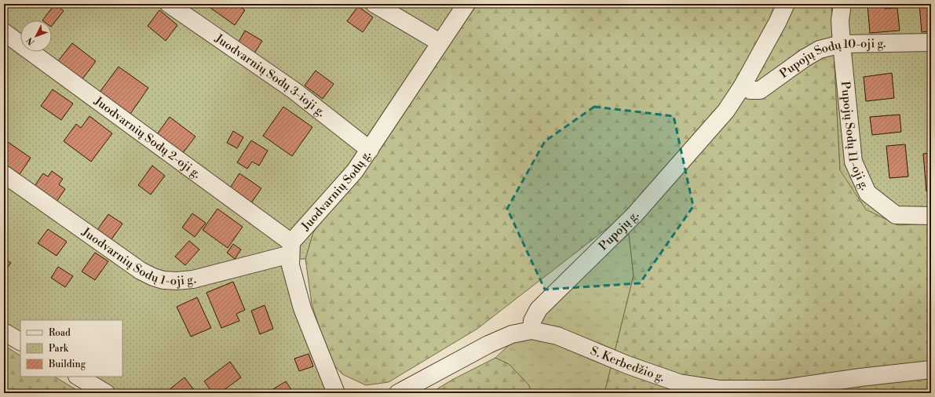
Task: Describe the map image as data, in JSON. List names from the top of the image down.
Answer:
{
  "streets": {
    "street": [
      "Pupojų Sodų 10-oji g.",
      "Juodvarnių Sodų 3-ioji g.",
      "Pupojų Sodų 11-oji g.",
      "Juodvarnių Sodų 2-oji g.",
      "Juodvarnių Sodų g.",
      "Pupojų g.",
      "Juodvarnių Sodų 1-oji g.",
      "S. Kerbedžio g."
    ]
  },
  "crossings": [
    ["Pupojų Sodų 10-oji g.", "Pupojų Sodų 11-oji g."],
    ["Pupojų Sodų 10-oji g.", "Pupojų g."],
    ["Juodvarnių Sodų 3-ioji g.", "Juodvarnių Sodų g."],
    ["Juodvarnių Sodų 2-oji g.", "Juodvarnių Sodų g."],
    ["Juodvarnių Sodų 2-oji g.", "Juodvarnių Sodų 1-oji g."],
    ["Juodvarnių Sodų g.", "Juodvarnių Sodų 1-oji g."],
    ["Pupojų g.", "S. Kerbedžio g."]
  ],
  "legend": ["Road", "Park", "Building"],
  "north": "bottom left"
}
